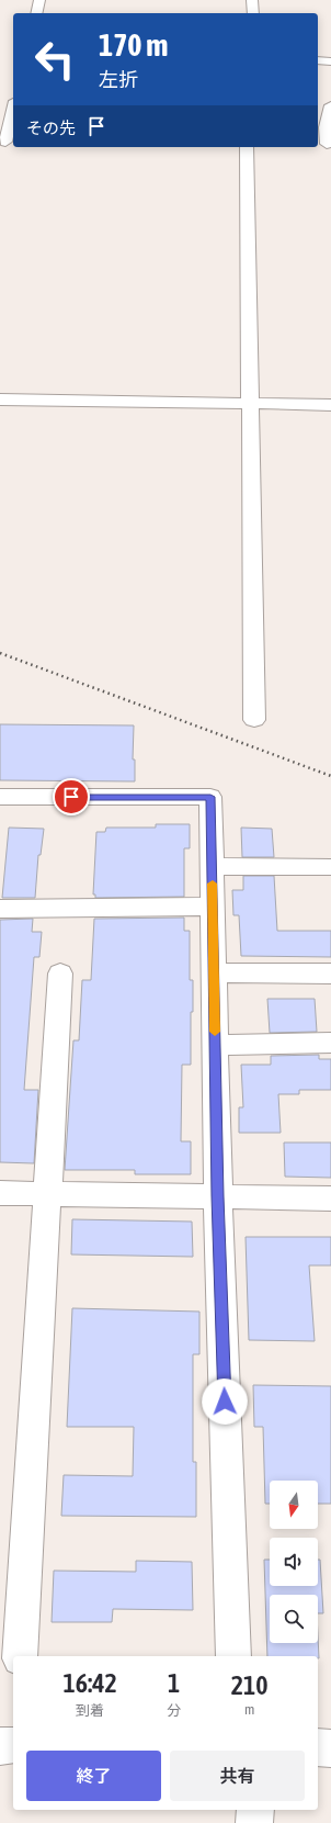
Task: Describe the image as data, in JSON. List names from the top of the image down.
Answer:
{
  "north": "bottom",
  "page": {
    "turn": ["170 m", "左折"],
    "then": "その先",
    "eta": [
      "16:42",
      "到着",
      "1",
      "分",
      "210",
      "m"
    ],
    "buttons": ["終了", "共有"]
  }
}
